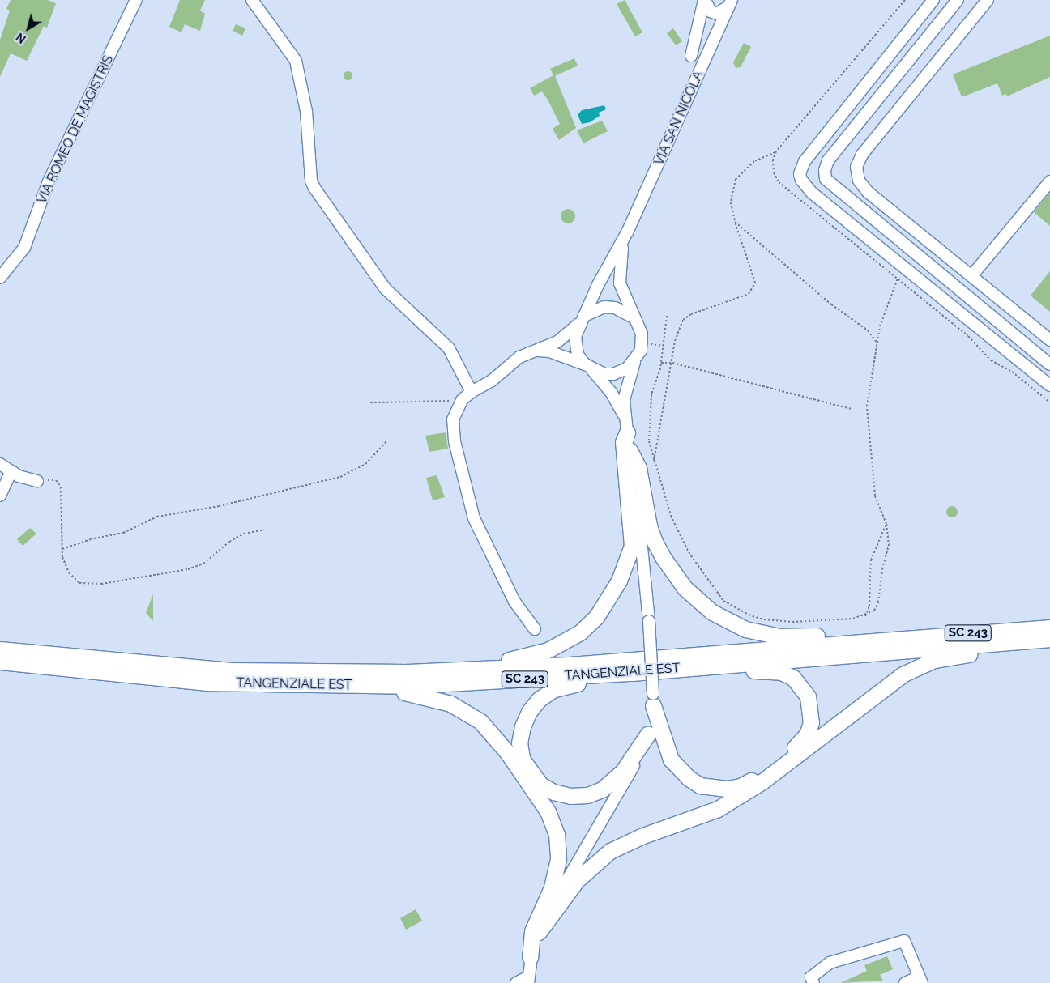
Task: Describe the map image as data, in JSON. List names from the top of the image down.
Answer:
{
  "streets": {
    "highway": ["SC 243", "TANGENZIALE EST"],
    "street": ["VIA SAN NICOLA", "VIA ROMEO DE MAGISTRIS"]
  },
  "north": "bottom left"
}
